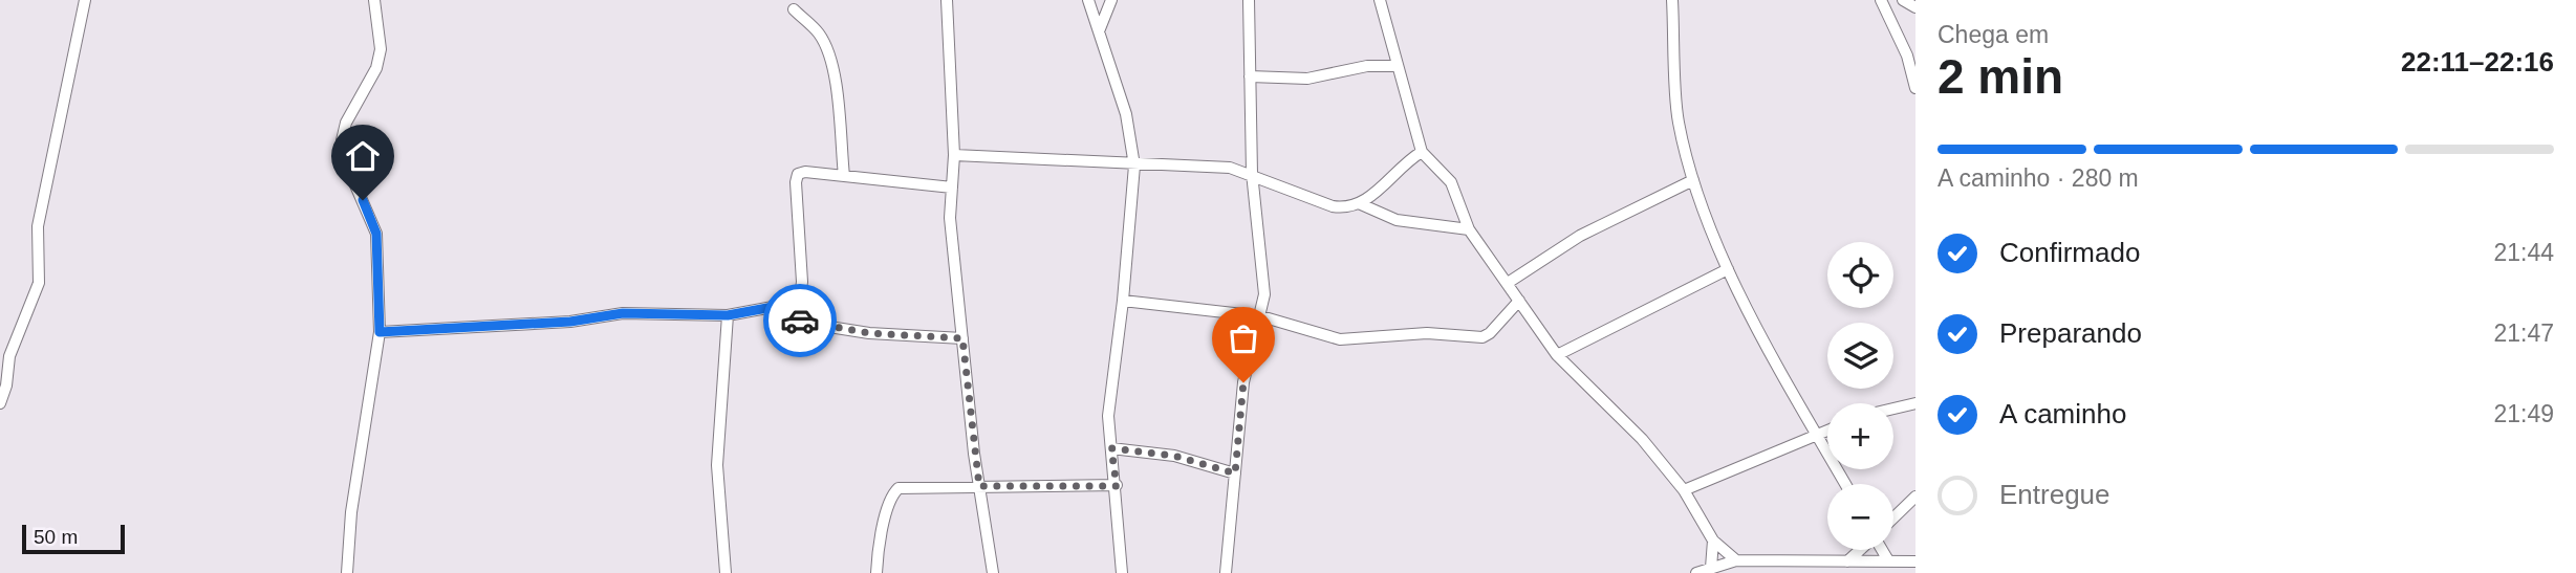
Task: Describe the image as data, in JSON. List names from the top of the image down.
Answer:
{
  "scale_bar": "50 m",
  "page": {
    "heading": ["2 min", "Chega em", "22:11–22:16"],
    "bar": "A caminho · 280 m",
    "list": [
      ["Confirmado", "21:44"],
      ["Preparando", "21:47"],
      ["A caminho", "21:49"],
      "Entregue"
    ],
    "map_buttons": ["+", "−"],
    "scale": "50 m"
  }
}
